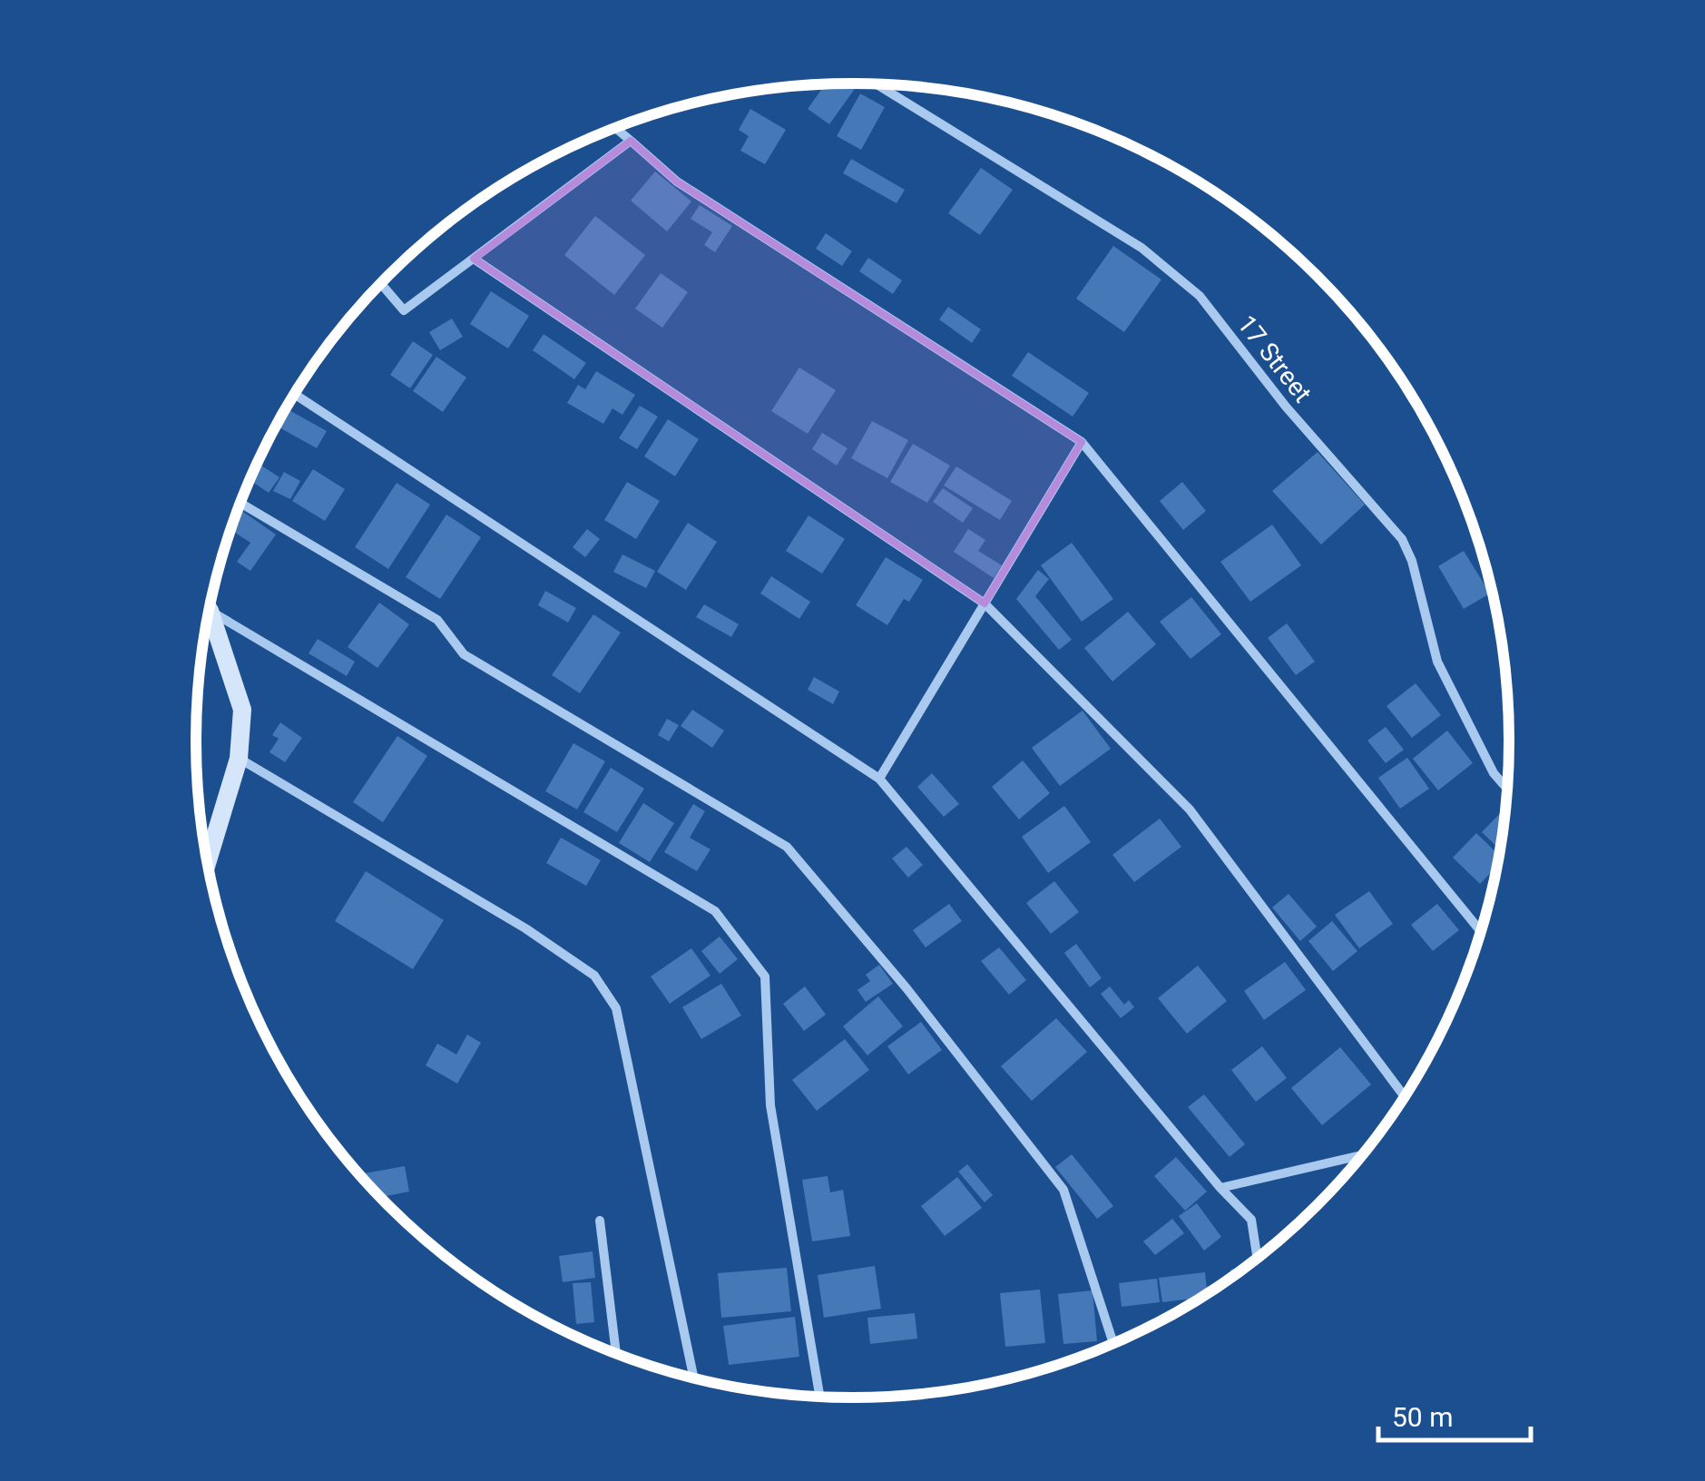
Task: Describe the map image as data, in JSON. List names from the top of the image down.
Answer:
{
  "streets": {
    "street": ["17 Street"]
  },
  "scale_bar": "50 m"
}
